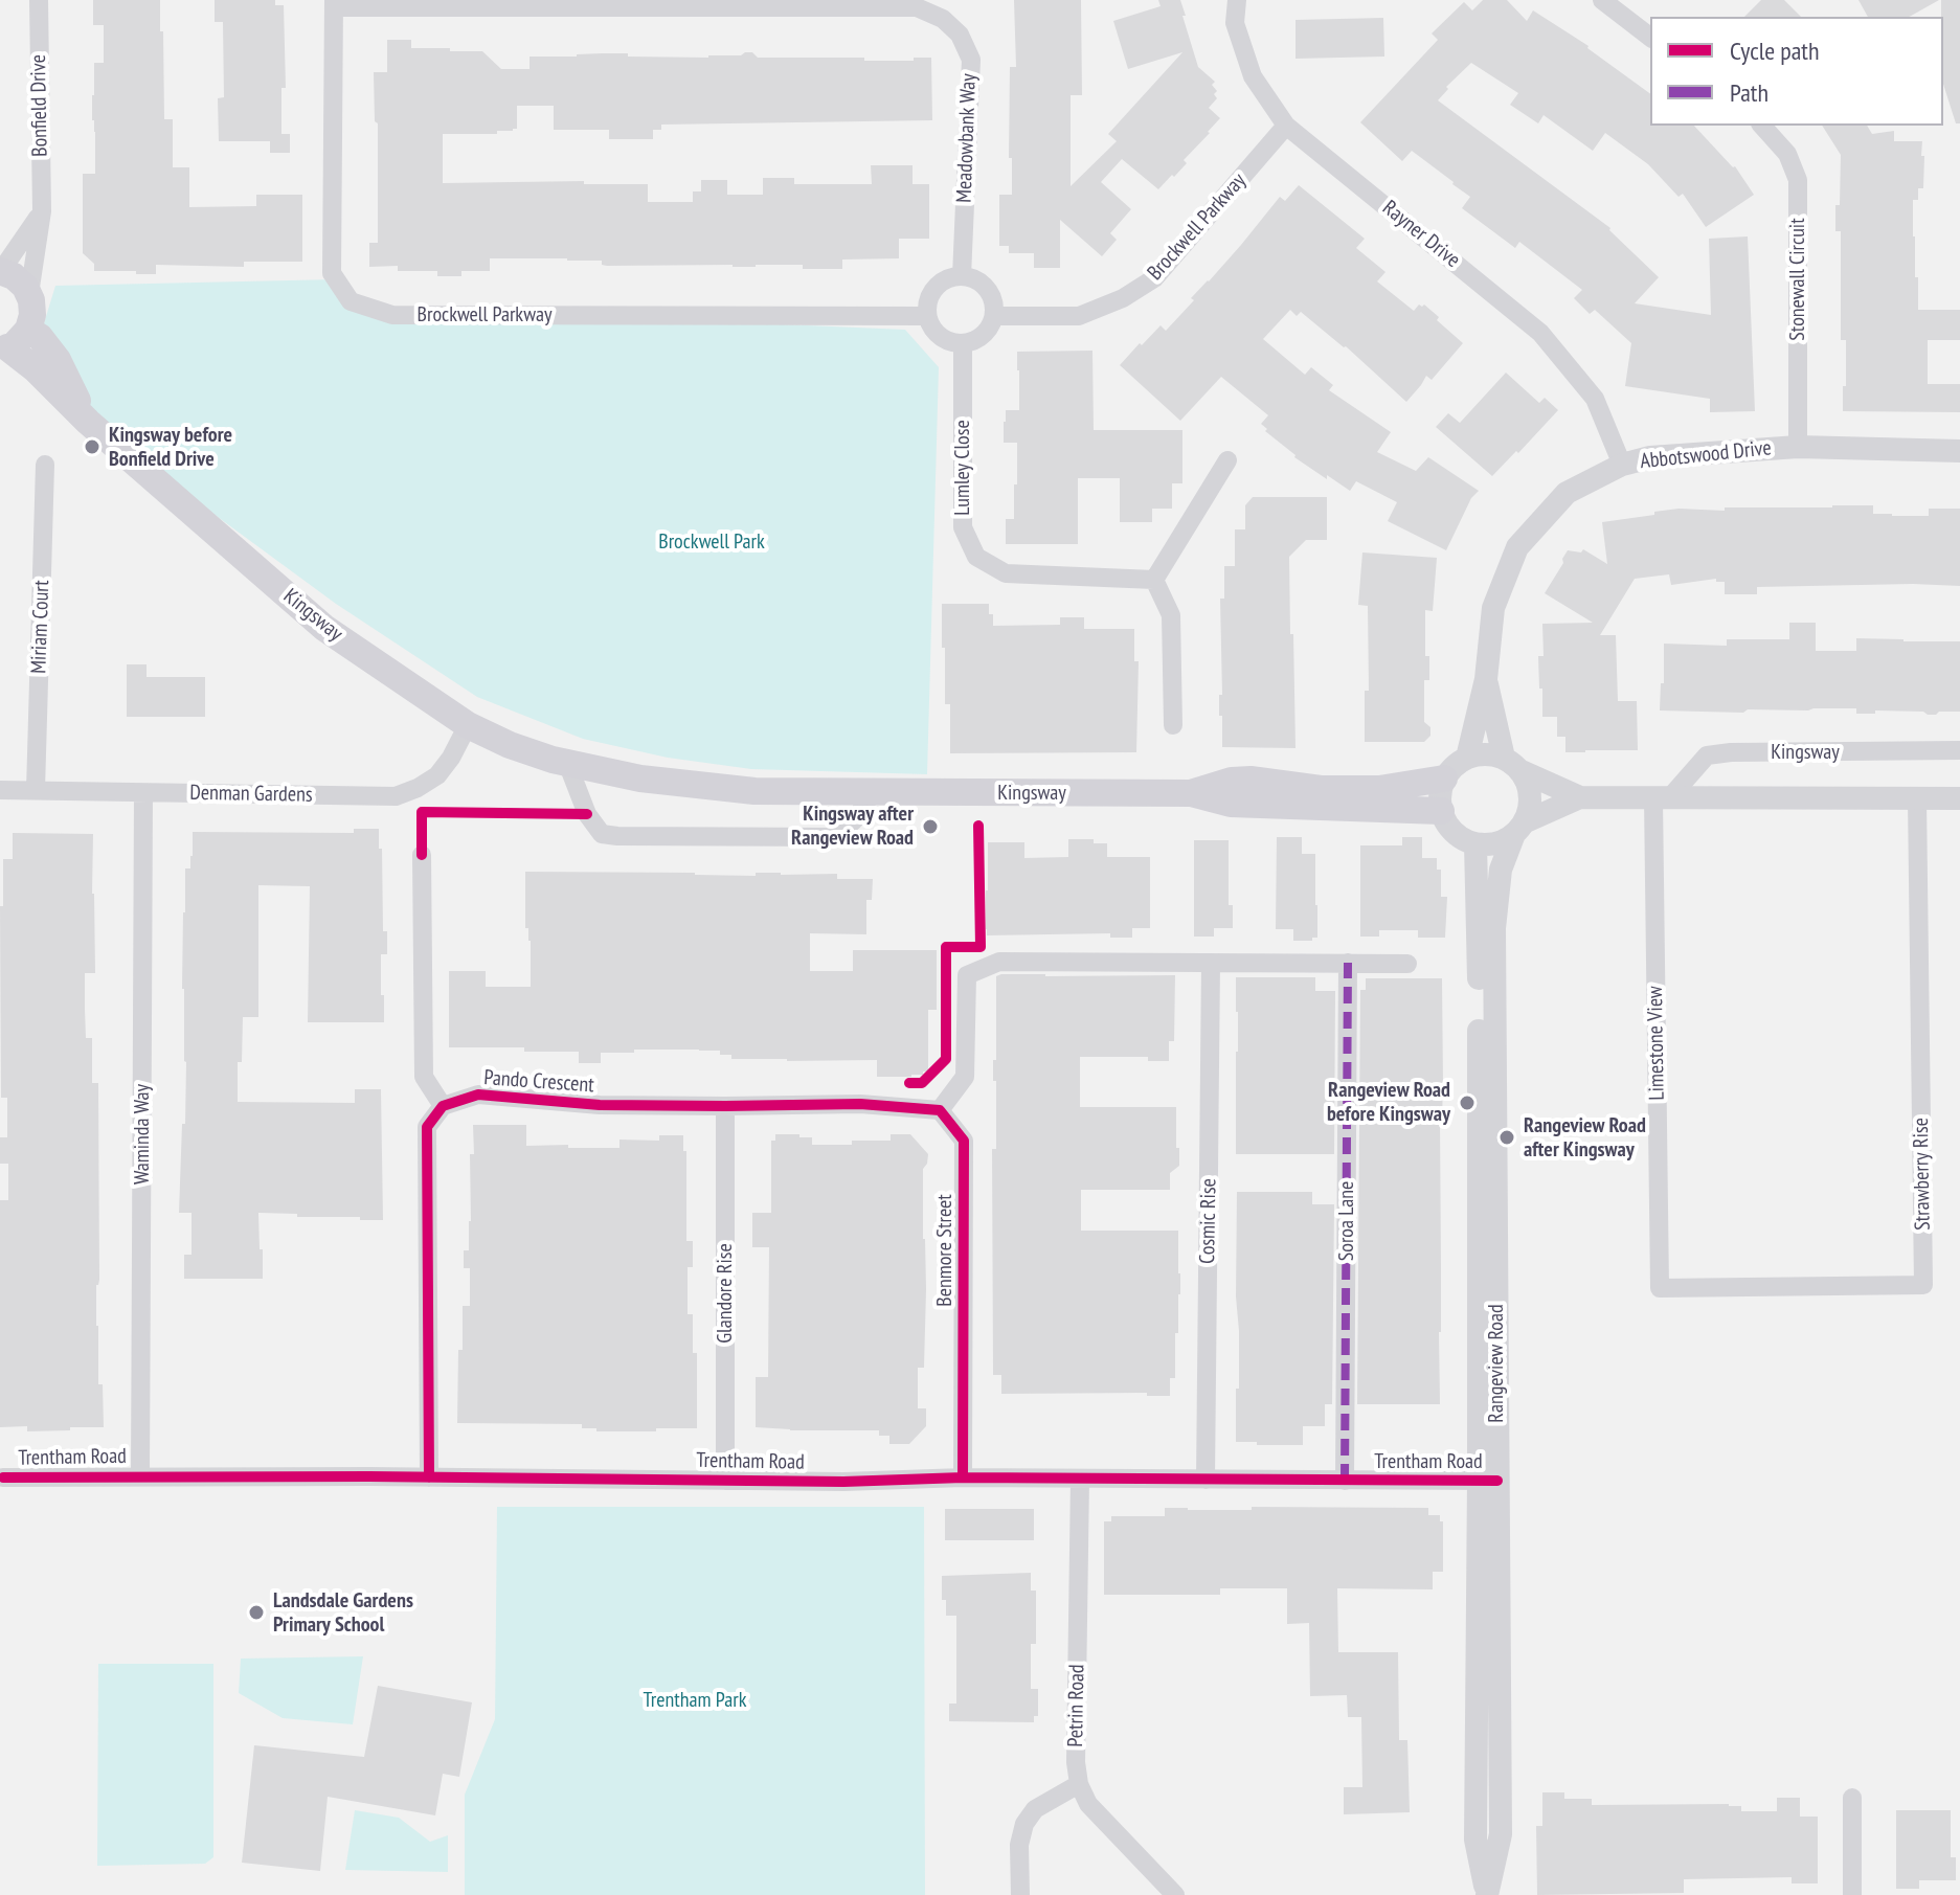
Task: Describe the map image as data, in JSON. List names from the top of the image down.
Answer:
{
  "streets": {
    "main road": ["Kingsway"],
    "street": [
      "Bonfield Drive",
      "Meadowbank Way",
      "Brockwell Parkway",
      "Rayner Drive",
      "Stonewall Circuit",
      "Abbotswood Drive",
      "Lumley Close",
      "Miriam Court",
      "Denman Gardens",
      "Limestone View",
      "Pando Crescent",
      "Waminda Way",
      "Strawberry Rise",
      "Cosmic Rise",
      "Soroa Lane",
      "Benmore Street",
      "Glandore Rise",
      "Rangeview Road",
      "Trentham Road",
      "Petrin Road"
    ]
  },
  "crossings": [
    ["Meadowbank Way", "Brockwell Parkway"],
    ["Meadowbank Way", "Lumley Close"],
    ["Brockwell Parkway", "Rayner Drive"],
    ["Brockwell Parkway", "Lumley Close"],
    ["Rayner Drive", "Abbotswood Drive"],
    ["Stonewall Circuit", "Abbotswood Drive"],
    ["Abbotswood Drive", "Kingsway"],
    ["Abbotswood Drive", "Rangeview Road"],
    ["Kingsway", "Denman Gardens"],
    ["Kingsway", "Limestone View"],
    ["Kingsway", "Rangeview Road"],
    ["Miriam Court", "Denman Gardens"],
    ["Denman Gardens", "Waminda Way"],
    ["Limestone View", "Strawberry Rise"],
    ["Pando Crescent", "Benmore Street"],
    ["Pando Crescent", "Glandore Rise"],
    ["Waminda Way", "Trentham Road"],
    ["Cosmic Rise", "Trentham Road"],
    ["Soroa Lane", "Trentham Road"],
    ["Benmore Street", "Trentham Road"],
    ["Glandore Rise", "Trentham Road"],
    ["Rangeview Road", "Trentham Road"],
    ["Trentham Road", "Petrin Road"]
  ],
  "parks": ["Brockwell Park", "Trentham Park"],
  "places": [
    "Kingsway before Bonfield Drive",
    "Kingsway after Rangeview Road",
    "Rangeview Road before Kingsway",
    "Rangeview Road after Kingsway",
    "Landsdale Gardens Primary School"
  ],
  "legend": ["Cycle path", "Path"]
}
